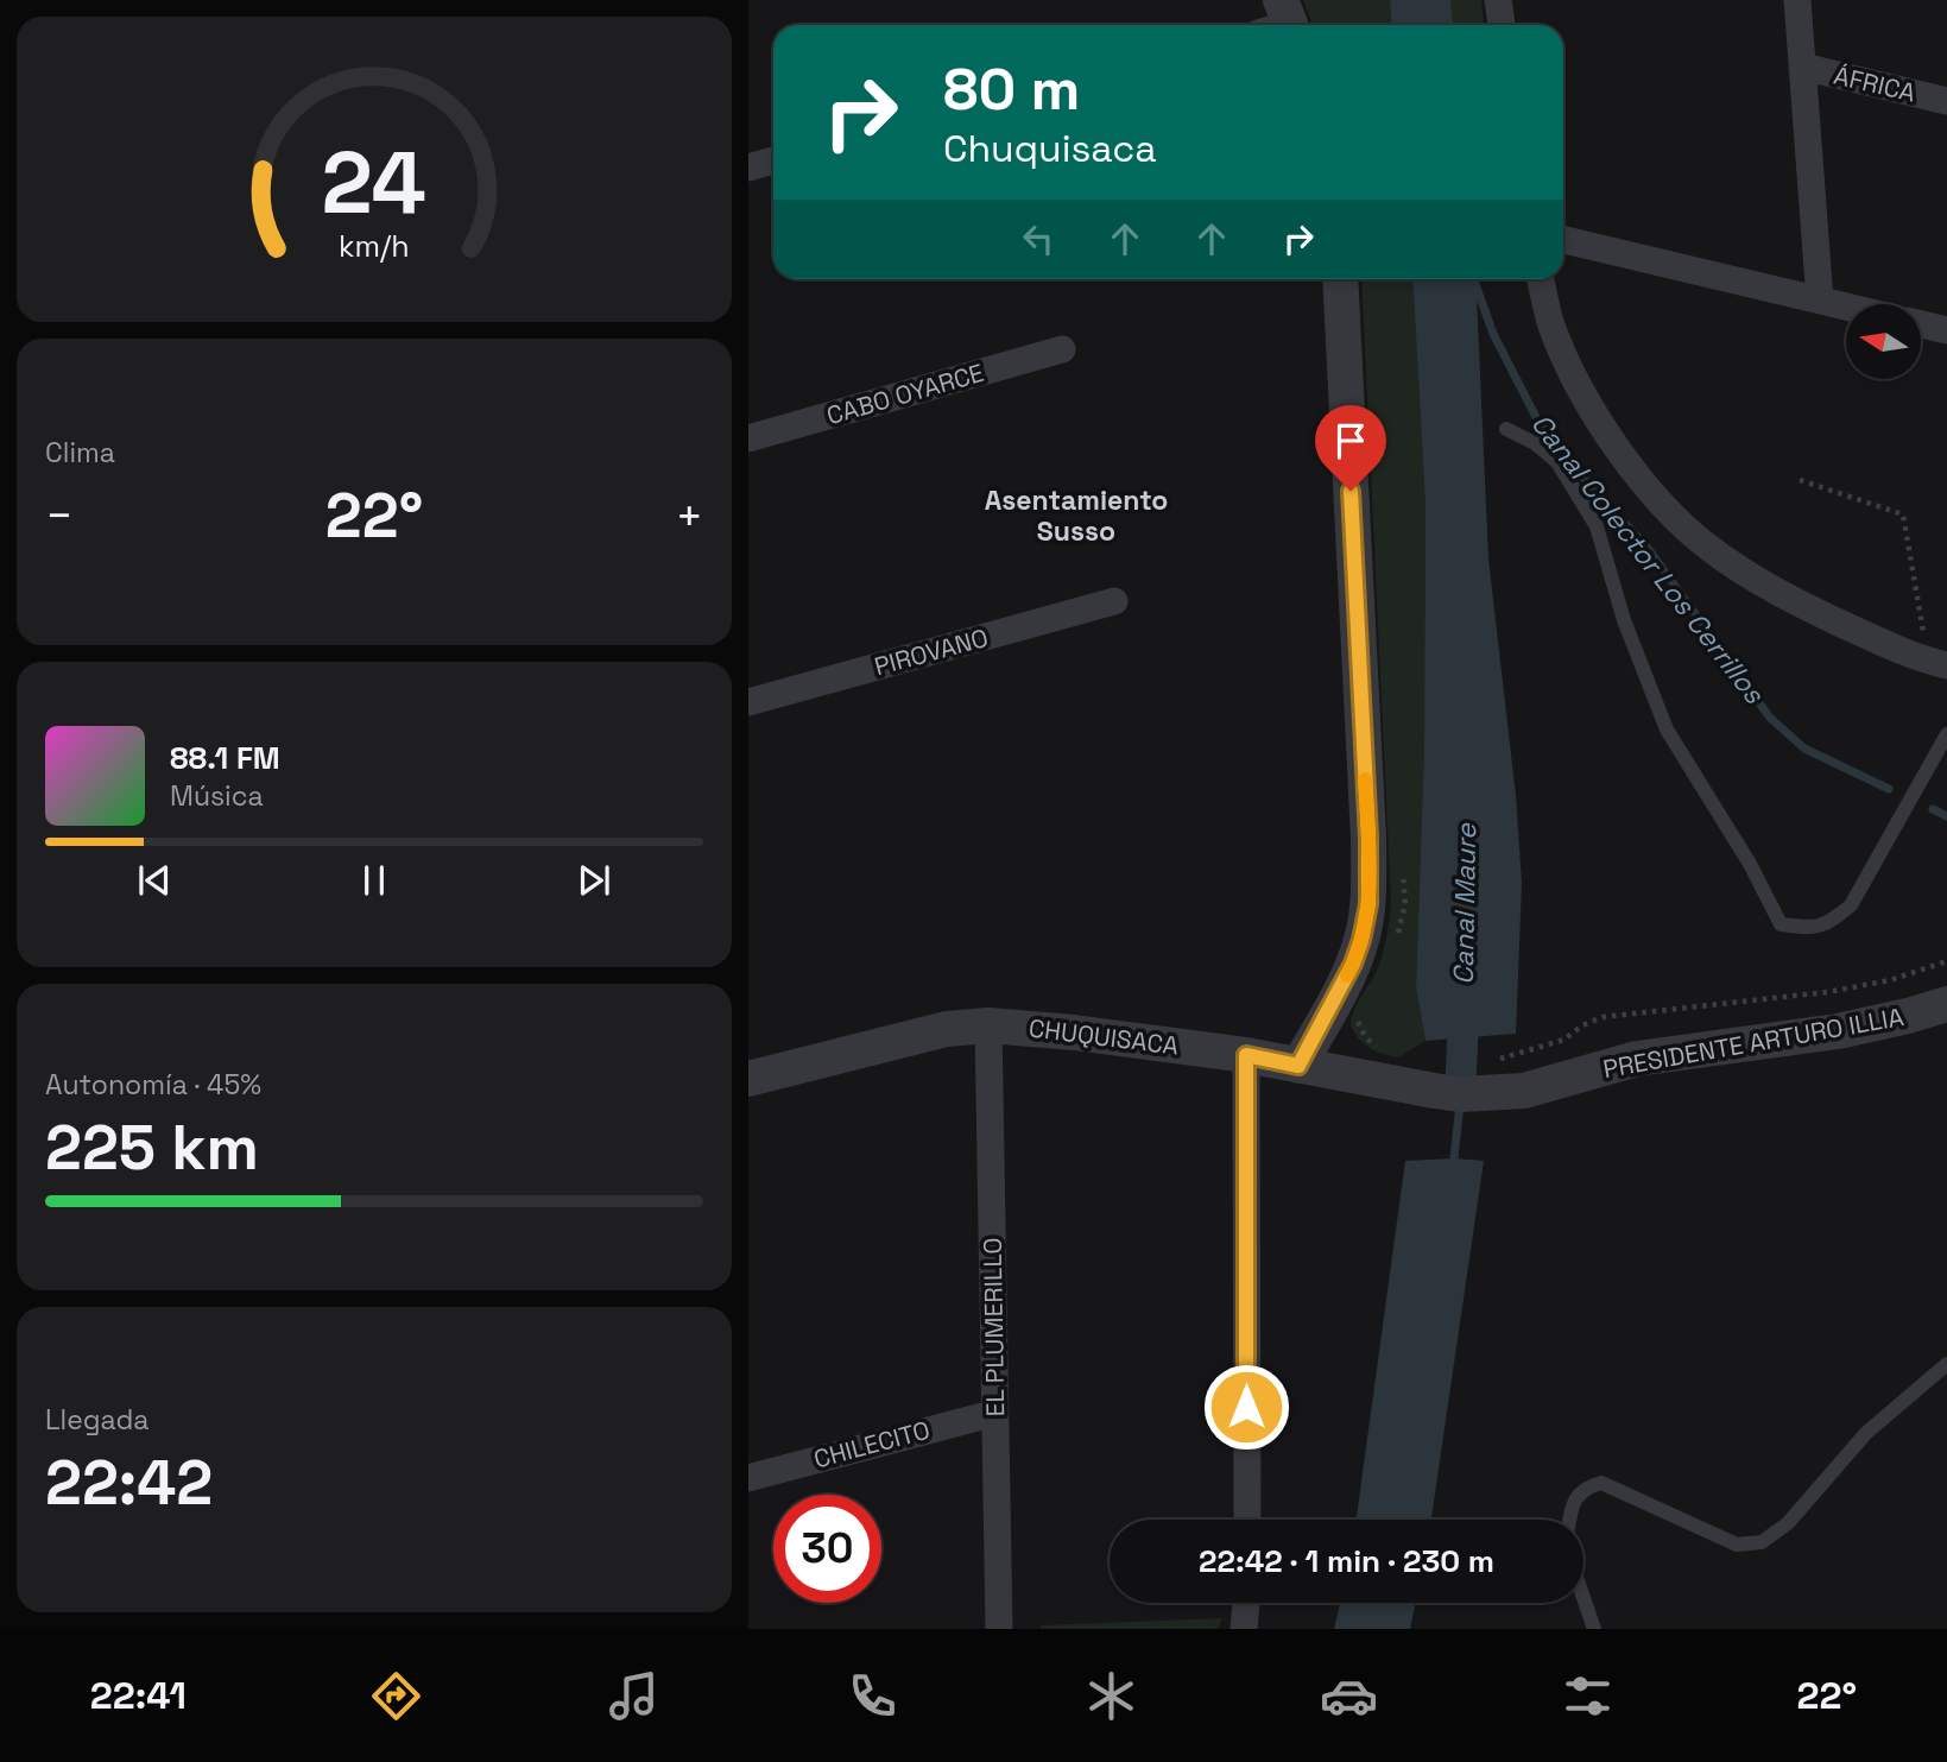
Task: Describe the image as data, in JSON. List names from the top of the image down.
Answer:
{
  "streets": {
    "street": [
      "ÁFRICA",
      "CABO OYARCE",
      "PIROVANO",
      "CHUQUISACA",
      "PRESIDENTE ARTURO ILLIA",
      "EL PLUMERILLO",
      "CHILECITO"
    ]
  },
  "crossings": [
    ["CHUQUISACA", "PRESIDENTE ARTURO ILLIA"],
    ["CHUQUISACA", "EL PLUMERILLO"],
    ["EL PLUMERILLO", "CHILECITO"]
  ],
  "districts": ["Asentamiento Susso"],
  "water": ["Canal Colector Los Cerrillos", "Canal Maure"],
  "north": "left",
  "page": {
    "turn": ["80 m", "Chuquisaca"],
    "tile": [
      "Clima",
      ["Autonomía · 45%", "225 km"],
      ["Llegada", "22:42"]
    ],
    "heat": ["−", "22°", "+"],
    "song": ["88.1 FM", "Música"],
    "limit": "30",
    "trip": "22:42 · 1 min · 230 m",
    "tabs": ["22:41", "22°"],
    "gauge": ["24", "km/h"]
  }
}
